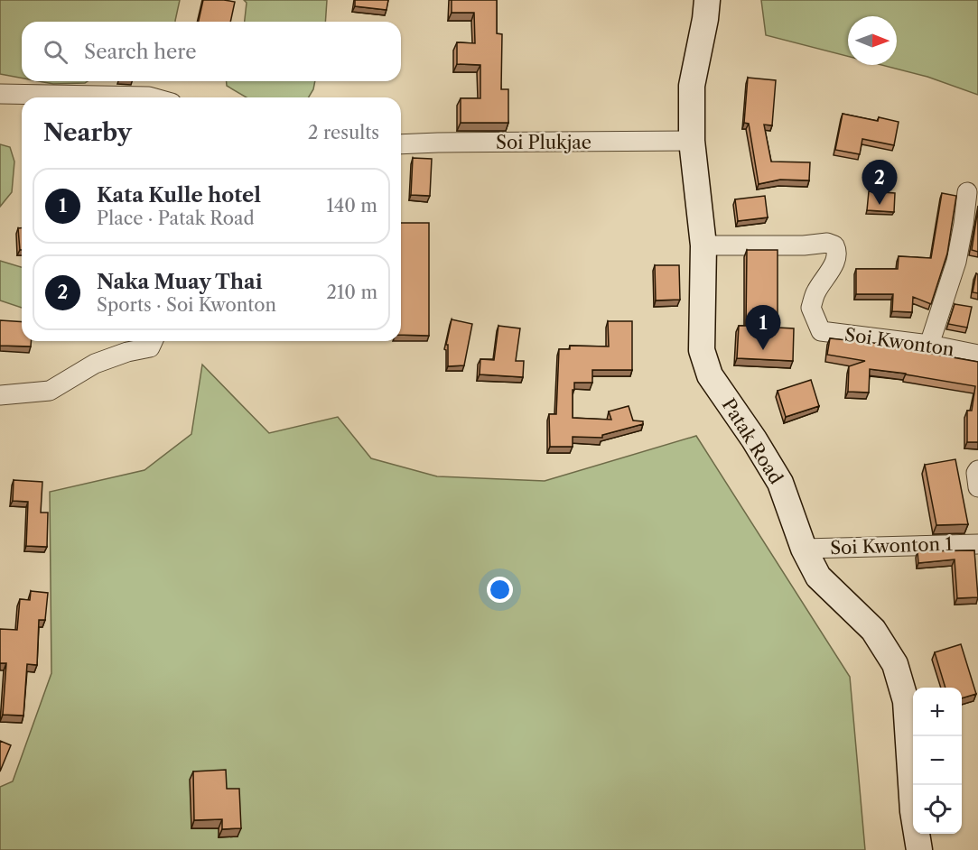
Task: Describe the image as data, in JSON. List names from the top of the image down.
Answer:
{
  "streets": {
    "main road": ["Patak Road"],
    "street": ["Soi Plukjae", "Soi Kwonton", "Soi Kwonton 1"]
  },
  "crossings": [
    ["Soi Plukjae", "Patak Road"],
    ["Soi Kwonton", "Patak Road"],
    ["Patak Road", "Soi Kwonton 1"]
  ],
  "north": "right",
  "page": {
    "search": "Search here",
    "heading": ["Nearby", "2 results"],
    "pins": ["2", "1"],
    "list": [
      {
        "mark": "1",
        "name": "Kata Kulle hotel",
        "note": "Place · Patak Road",
        "value": "140 m"
      },
      {
        "mark": "2",
        "name": "Naka Muay Thai",
        "note": "Sports · Soi Kwonton",
        "value": "210 m"
      }
    ],
    "map_buttons": ["+", "−"]
  }
}
